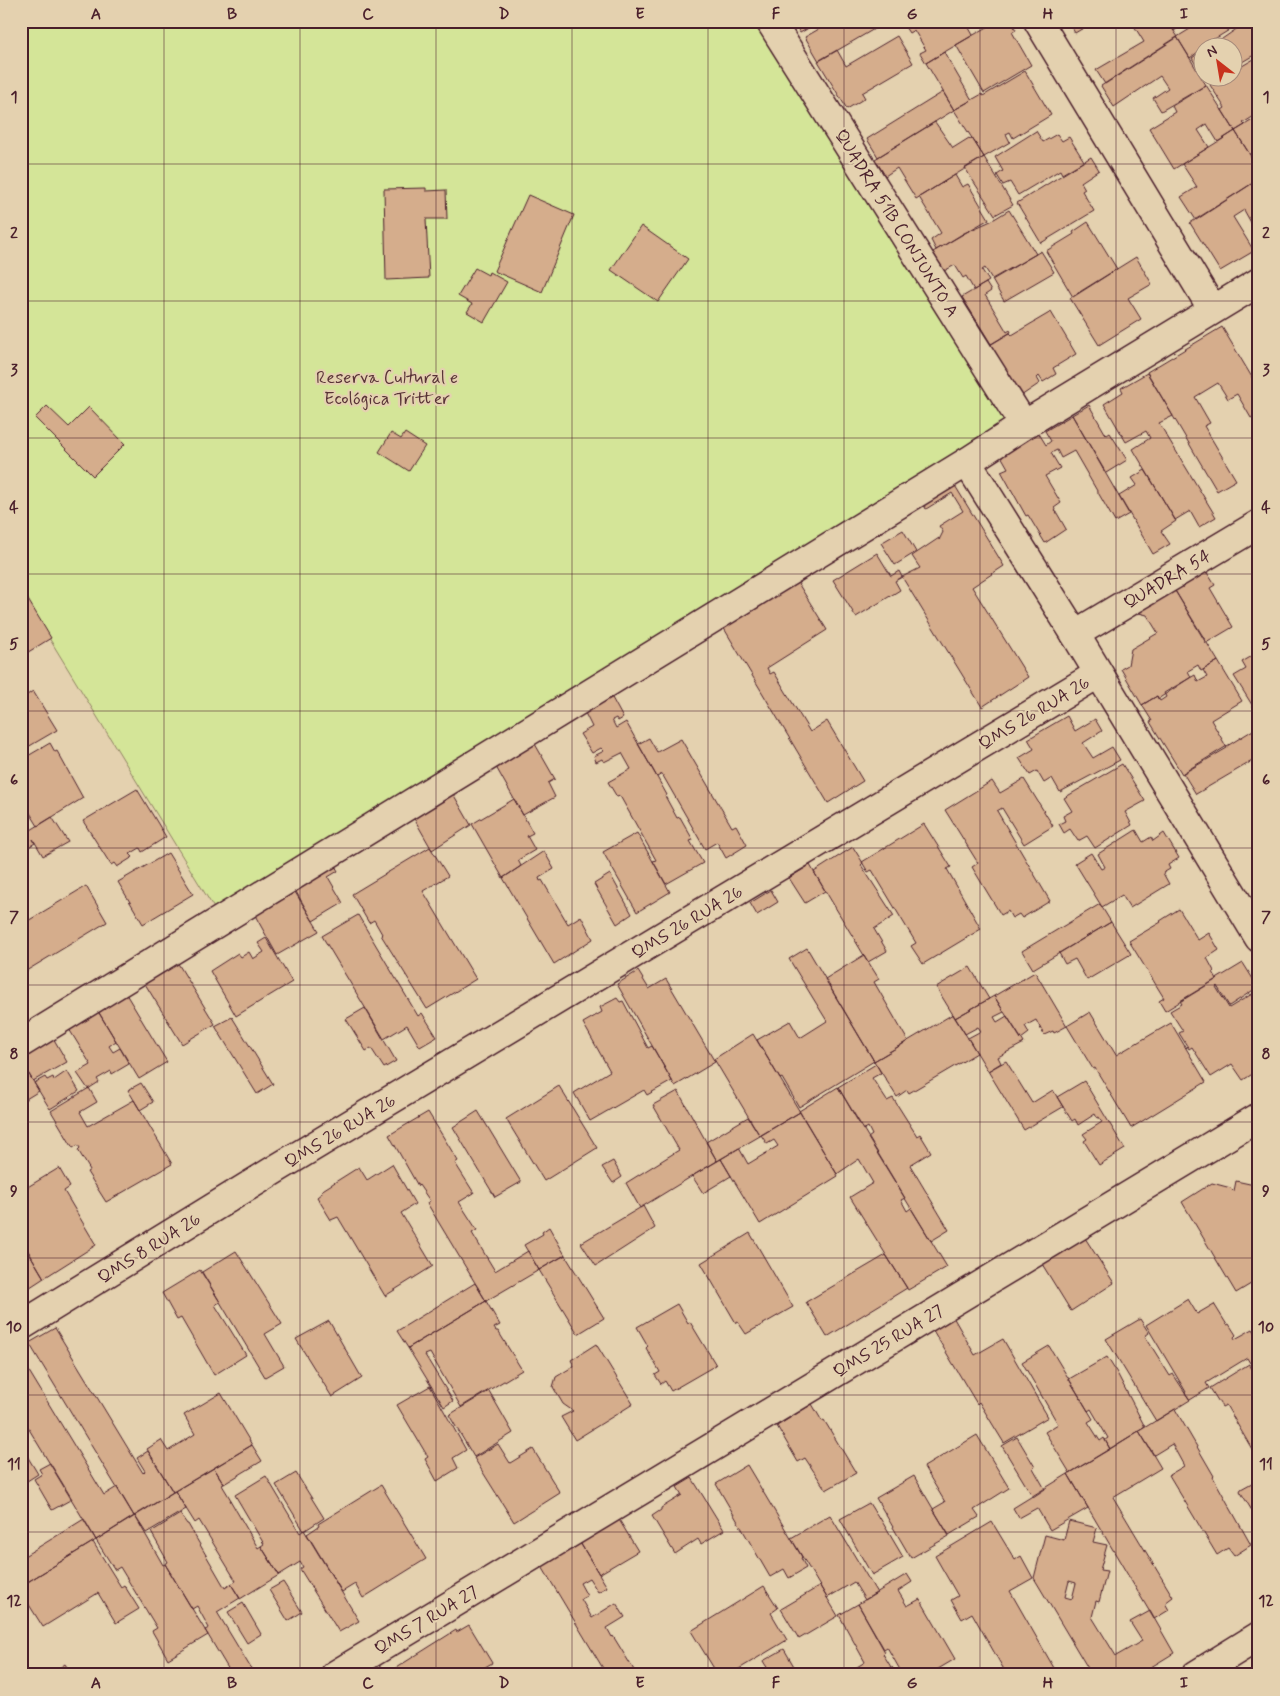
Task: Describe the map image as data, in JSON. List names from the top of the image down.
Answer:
{
  "streets": {
    "street": [
      "QUADRA 51B CONJUNTO A",
      "QUADRA 54",
      "QMS 26 RUA 26",
      "QMS 8 RUA 26",
      "QMS 25 RUA 27",
      "QMS 7 RUA 27"
    ]
  },
  "crossings": [
    ["QMS 26 RUA 26", "QMS 8 RUA 26"],
    ["QMS 25 RUA 27", "QMS 7 RUA 27"]
  ],
  "parks": ["Reserva Cultural e Ecológica Tritter"],
  "north": "top left",
  "grid": {
    "columns": [
      "A",
      "B",
      "C",
      "D",
      "E",
      "F",
      "G",
      "H",
      "I"
    ],
    "rows": [
      "1",
      "2",
      "3",
      "4",
      "5",
      "6",
      "7",
      "8",
      "9",
      "10",
      "11",
      "12"
    ]
  }
}
